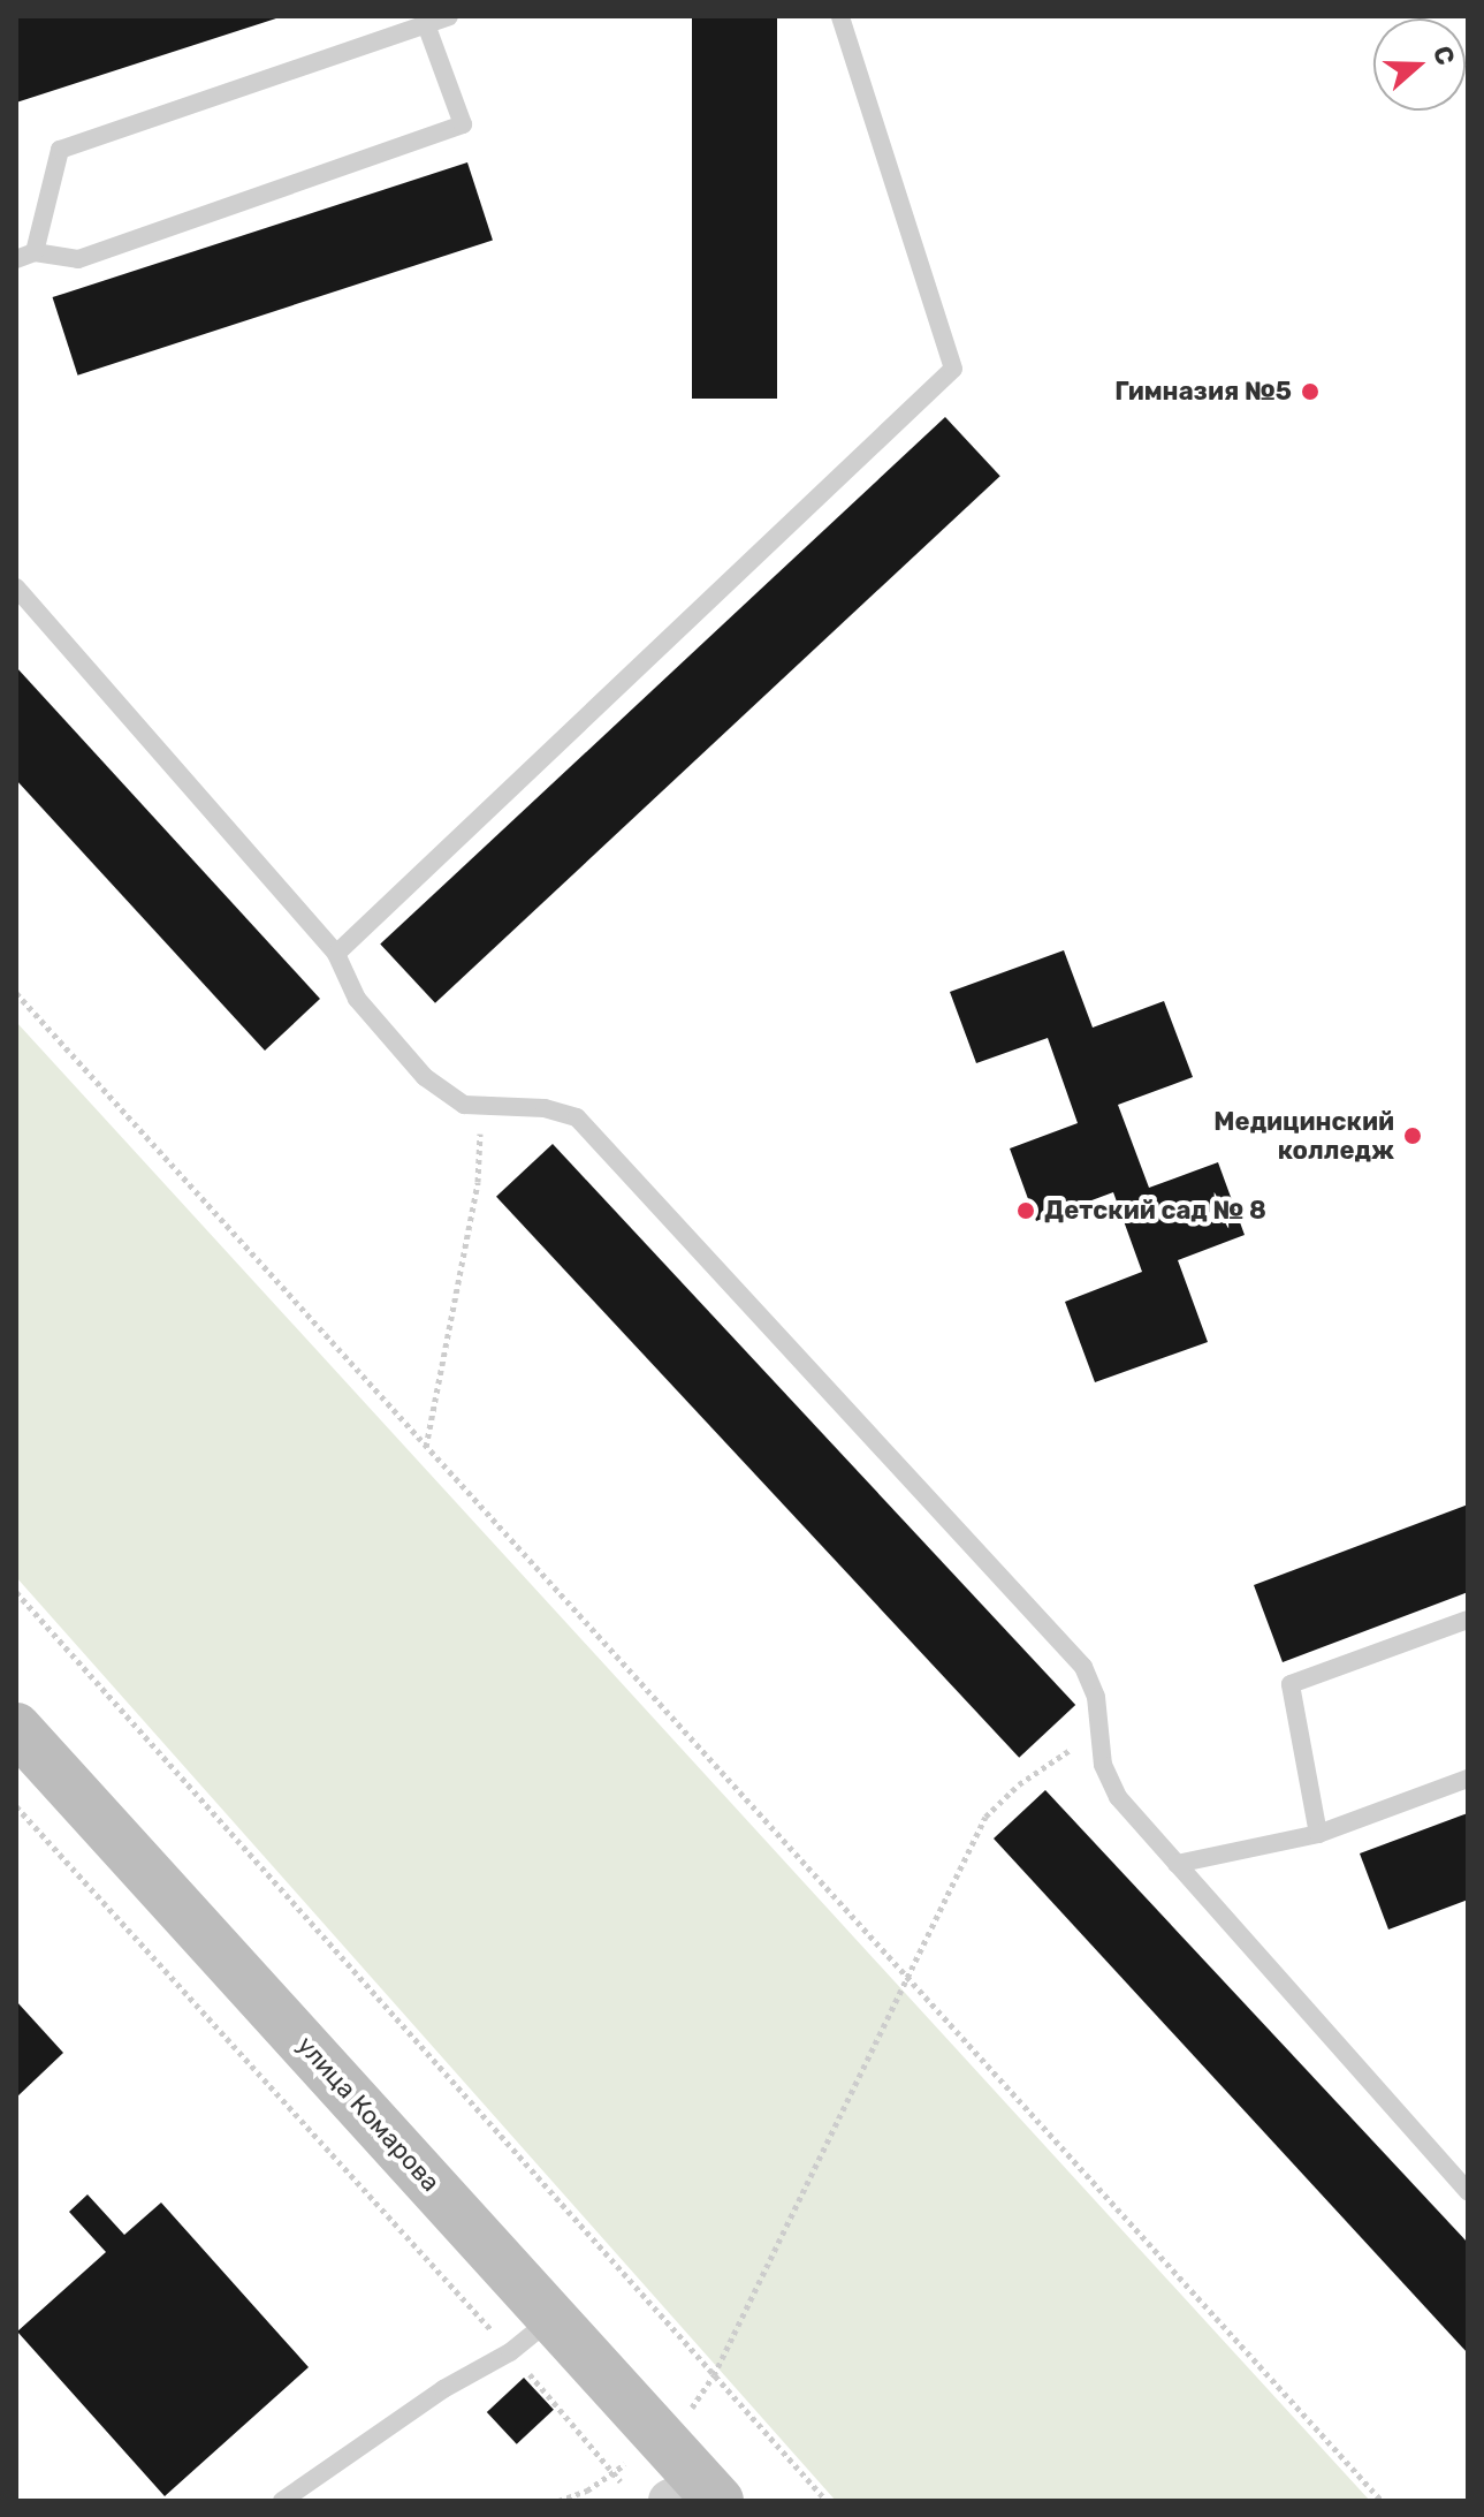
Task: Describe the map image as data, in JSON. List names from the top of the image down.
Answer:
{
  "streets": {
    "main road": ["улица Комарова"]
  },
  "places": ["Гимназия №5", "Медицинский колледж", "Детский сад № 8"],
  "north": "right"
}
